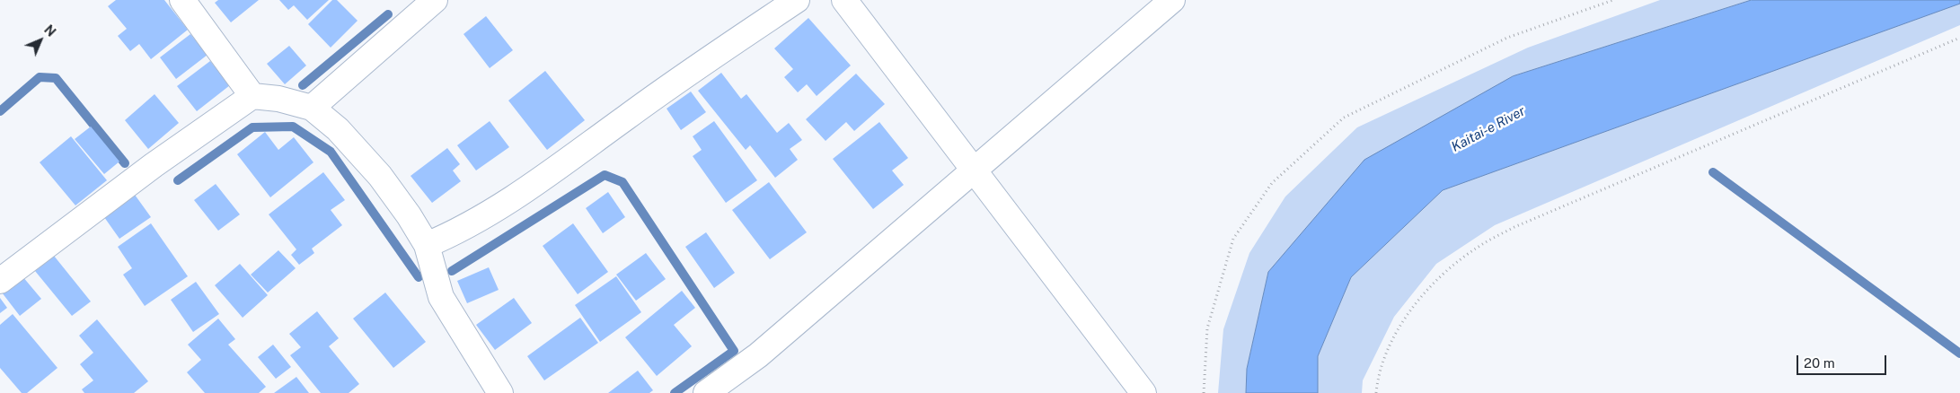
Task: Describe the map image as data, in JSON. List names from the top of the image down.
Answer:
{
  "water": ["Kaitai-e River"],
  "scale_bar": "20 m",
  "north": "top right"
}
